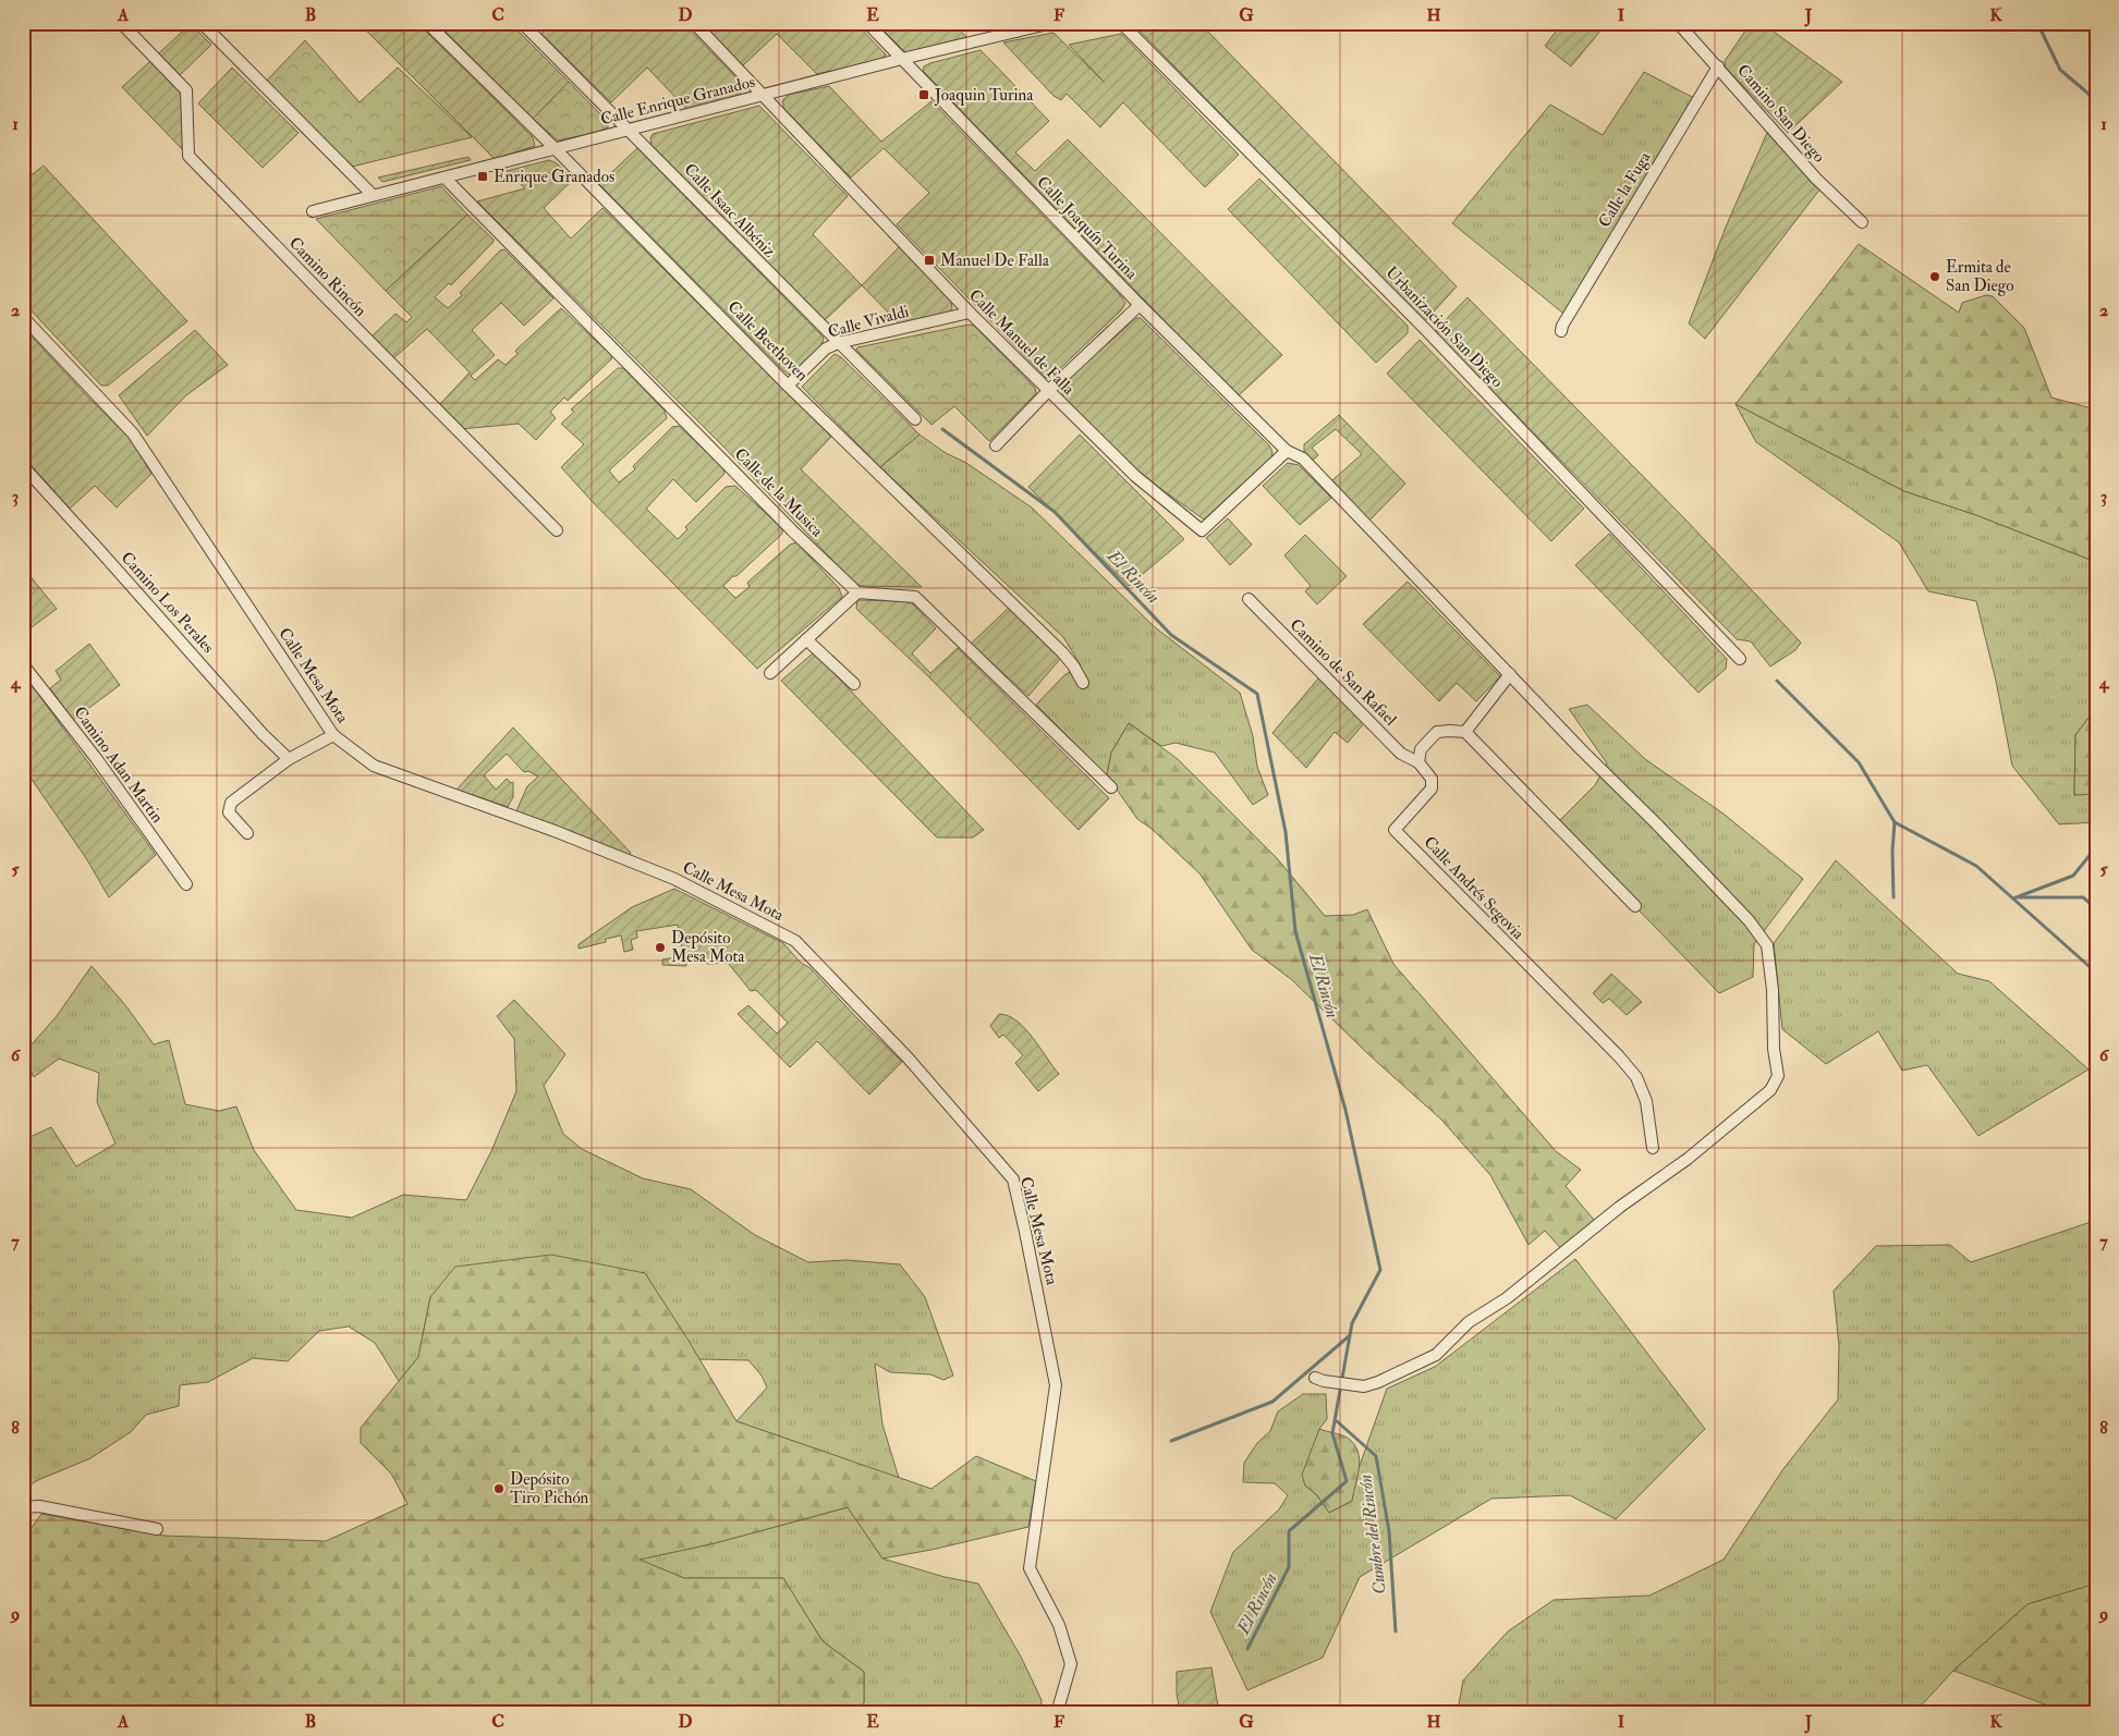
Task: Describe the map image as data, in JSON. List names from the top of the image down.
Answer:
{
  "streets": {
    "street": [
      "Calle Enrique Granados",
      "Camino San Diego",
      "Calle la Fuga",
      "Calle Isaac Albéniz",
      "Calle Joaquín Turina",
      "Camino Rincón",
      "Calle Vivaldi",
      "Urbanización San Diego",
      "Calle Beethoven",
      "Calle Manuel de Falla",
      "Calle de la Musica",
      "Camino Los Perales",
      "Camino de San Rafael",
      "Calle Mesa Mota",
      "Camino Adan Martin",
      "Calle Andrés Segovia"
    ]
  },
  "crossings": [
    ["Calle Enrique Granados", "Calle Isaac Albéniz"],
    ["Calle Enrique Granados", "Calle Joaquín Turina"],
    ["Calle Enrique Granados", "Calle Beethoven"],
    ["Calle Enrique Granados", "Calle Manuel de Falla"],
    ["Calle Enrique Granados", "Calle de la Musica"],
    ["Camino San Diego", "Calle la Fuga"],
    ["Calle Isaac Albéniz", "Calle Vivaldi"],
    ["Calle Joaquín Turina", "Calle Manuel de Falla"],
    ["Calle Vivaldi", "Calle Beethoven"],
    ["Calle Vivaldi", "Calle Manuel de Falla"],
    ["Camino de San Rafael", "Calle Andrés Segovia"]
  ],
  "water": ["El Rincón", "Cumbre del Rincón"],
  "places": {
    "transit": ["Joaquin Turina", "Enrique Granados", "Manuel De Falla"],
    "other": ["Ermita de San Diego", "Depósito Mesa Mota", "Depósito Tiro Pichón"]
  },
  "grid": {
    "columns": [
      "A",
      "B",
      "C",
      "D",
      "E",
      "F",
      "G",
      "H",
      "I",
      "J",
      "K"
    ],
    "rows": [
      "1",
      "2",
      "3",
      "4",
      "5",
      "6",
      "7",
      "8",
      "9"
    ]
  }
}
